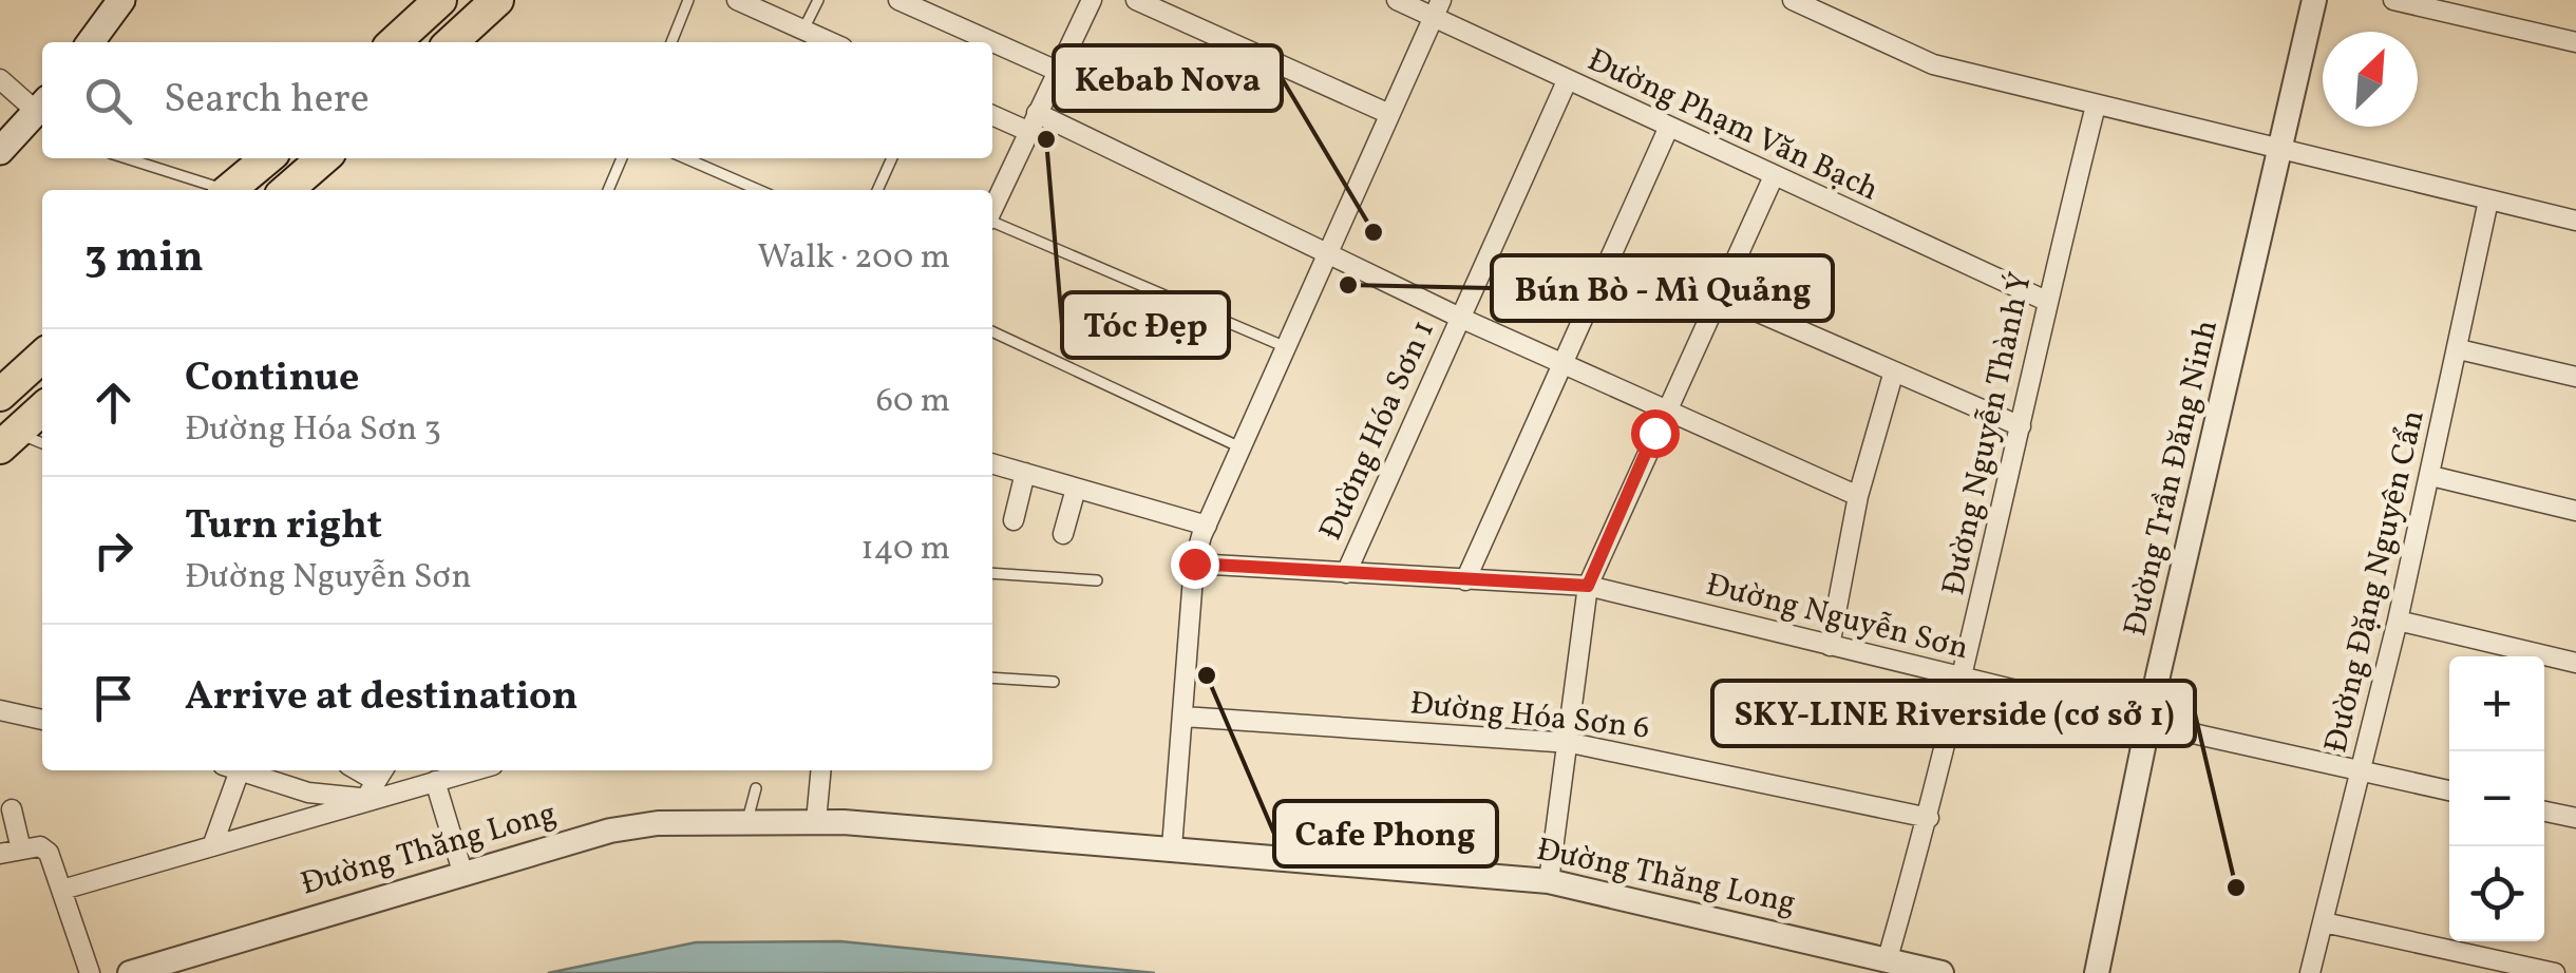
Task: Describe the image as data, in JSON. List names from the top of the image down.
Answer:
{
  "streets": {
    "street": [
      "Đường Phạm Văn Bạch",
      "Đường Hóa Sơn 1",
      "Đường Nguyễn Thành Ý",
      "Đường Trần Đăng Ninh",
      "Đường Đặng Nguyên Cẩn",
      "Đường Nguyễn Sơn",
      "Đường Hóa Sơn 6",
      "Đường Thăng Long"
    ]
  },
  "crossings": [
    ["Đường Phạm Văn Bạch", "Đường Hóa Sơn 1"],
    ["Đường Phạm Văn Bạch", "Đường Nguyễn Thành Ý"],
    ["Đường Hóa Sơn 1", "Đường Nguyễn Sơn"],
    ["Đường Nguyễn Thành Ý", "Đường Nguyễn Sơn"],
    ["Đường Nguyễn Thành Ý", "Đường Hóa Sơn 6"],
    ["Đường Nguyễn Thành Ý", "Đường Thăng Long"],
    ["Đường Trần Đăng Ninh", "Đường Nguyễn Sơn"],
    ["Đường Đặng Nguyên Cẩn", "Đường Nguyễn Sơn"]
  ],
  "places": [
    "Tóc Đẹp",
    "Kebab Nova",
    "Bún Bò - Mì Quảng",
    "Cafe Phong",
    "SKY-LINE Riverside (cơ sở 1)"
  ],
  "north": "top right",
  "page": {
    "search": "Search here",
    "heading": ["3 min", "Walk · 200 m"],
    "list": [
      ["Continue", "Đường Hóa Sơn 3", "60 m"],
      ["Turn right", "Đường Nguyễn Sơn", "140 m"],
      "Arrive at destination"
    ],
    "map_buttons": ["+", "−"]
  }
}
